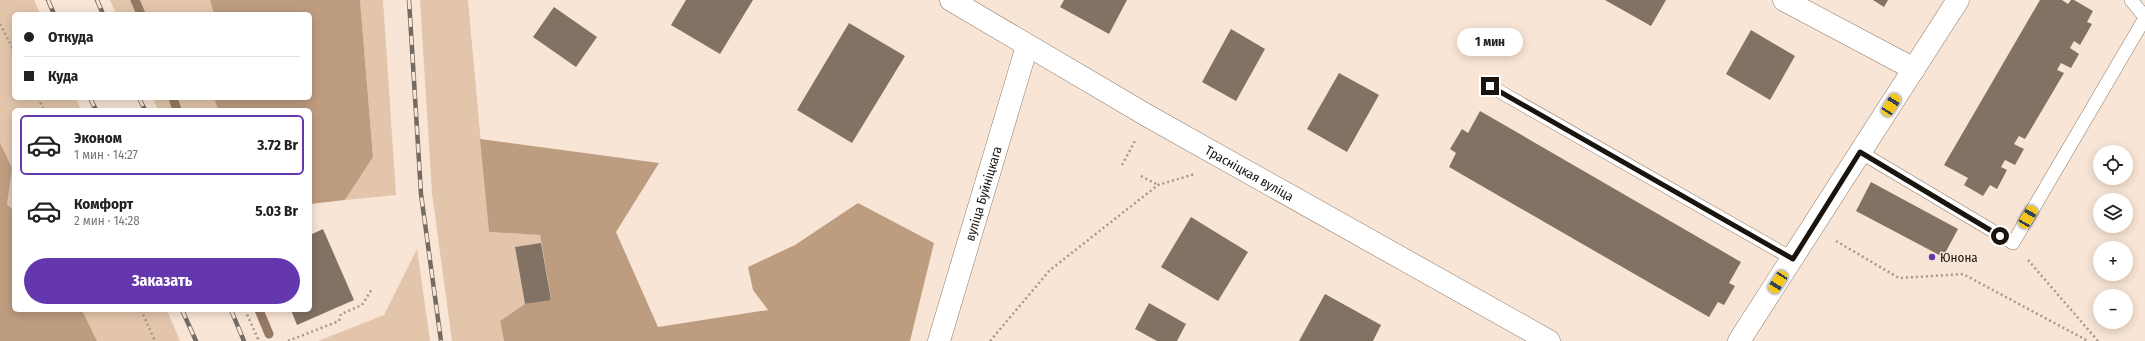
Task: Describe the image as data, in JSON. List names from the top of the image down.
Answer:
{
  "streets": {
    "street": ["Трасніцкая вуліца", "вуліца Буйніцкага"]
  },
  "crossings": [
    ["Трасніцкая вуліца", "вуліца Буйніцкага"]
  ],
  "places": ["Юнона"],
  "page": {
    "banner": ["Откуда", "Куда"],
    "bubble": "1 мин",
    "list": [
      {
        "name": "Эконом",
        "note": "1 мин · 14:27",
        "value": "3.72 Br"
      },
      {
        "name": "Комфорт",
        "note": "2 мин · 14:28",
        "value": "5.03 Br"
      }
    ],
    "map_buttons": ["+", "−"],
    "buttons": "Заказать"
  }
}
